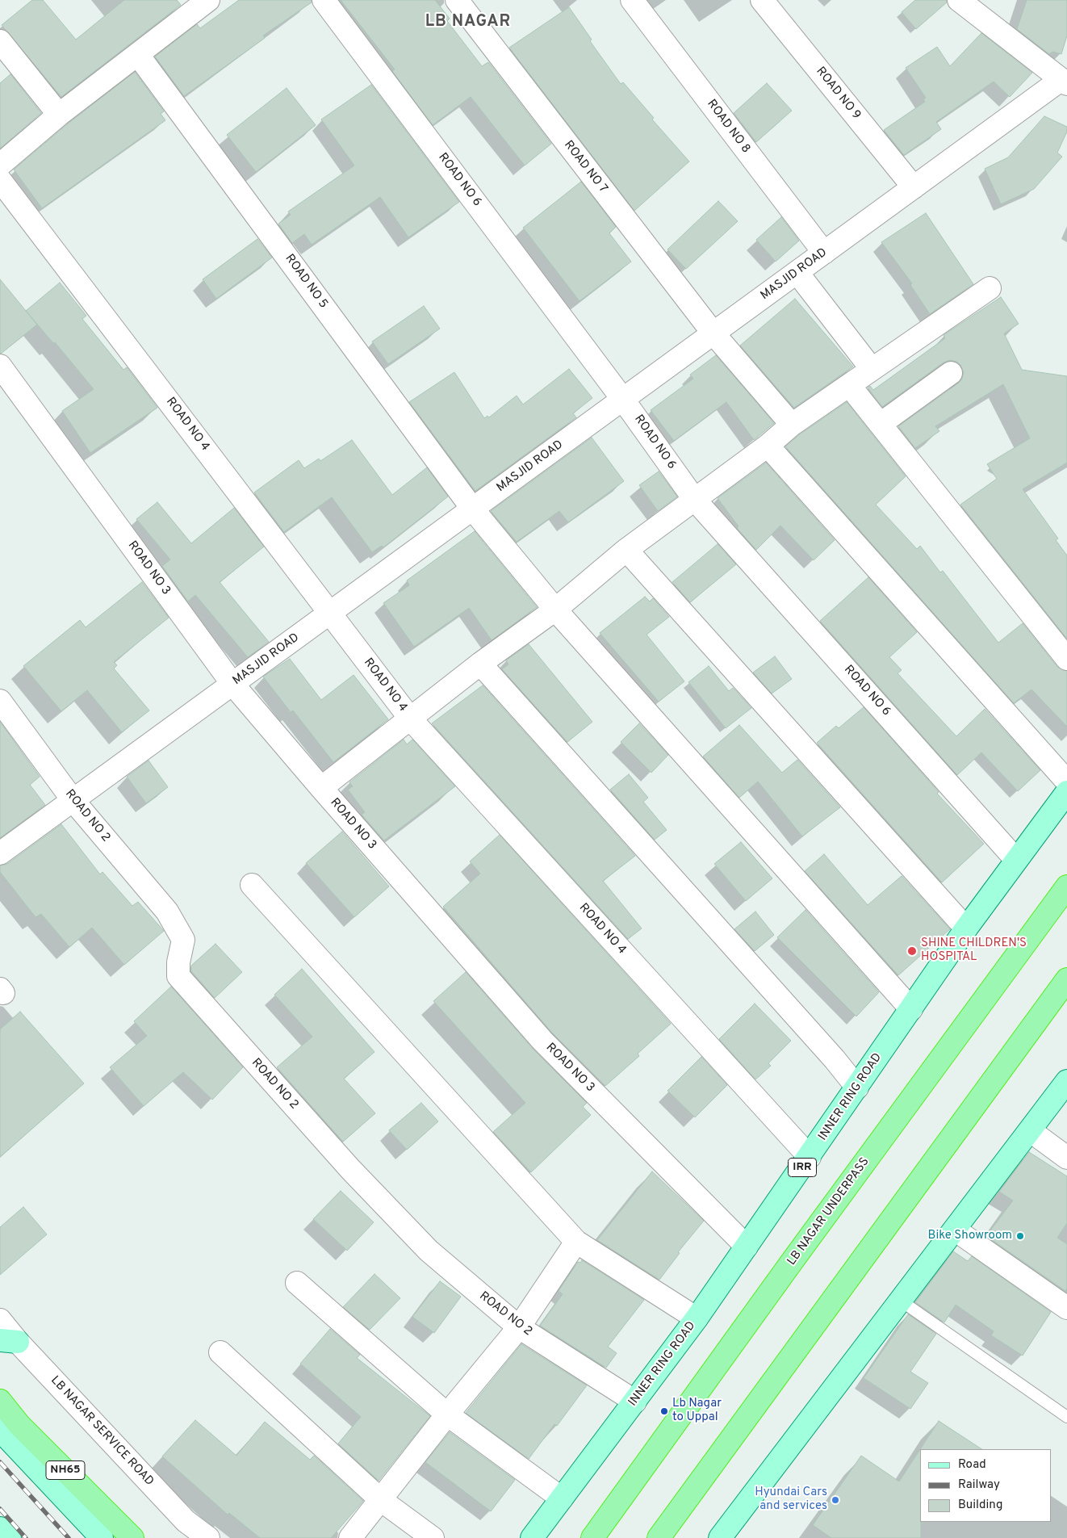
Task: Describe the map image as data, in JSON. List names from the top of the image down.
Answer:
{
  "streets": {
    "highway": ["LB NAGAR UNDERPASS", "NH65"],
    "main road": ["INNER RING ROAD", "IRR"],
    "street": [
      "ROAD NO 9",
      "ROAD NO 8",
      "ROAD NO 7",
      "ROAD NO 6",
      "MASJID ROAD",
      "ROAD NO 5",
      "ROAD NO 4",
      "ROAD NO 3",
      "ROAD NO 2",
      "LB NAGAR SERVICE ROAD"
    ]
  },
  "crossings": [
    ["ROAD NO 9", "MASJID ROAD"],
    ["ROAD NO 8", "MASJID ROAD"],
    ["ROAD NO 7", "MASJID ROAD"],
    ["ROAD NO 6", "MASJID ROAD"],
    ["ROAD NO 6", "INNER RING ROAD"],
    ["MASJID ROAD", "ROAD NO 5"],
    ["MASJID ROAD", "ROAD NO 4"],
    ["MASJID ROAD", "ROAD NO 3"],
    ["MASJID ROAD", "ROAD NO 2"],
    ["ROAD NO 5", "INNER RING ROAD"],
    ["ROAD NO 4", "INNER RING ROAD"],
    ["ROAD NO 3", "INNER RING ROAD"],
    ["ROAD NO 2", "INNER RING ROAD"]
  ],
  "districts": ["LB NAGAR"],
  "places": [
    "SHINE CHILDREN'S HOSPITAL",
    "Bike Showroom",
    "Lb Nagar to Uppal",
    "Hyundai Cars and services"
  ],
  "legend": ["Road", "Railway", "Building"]
}
